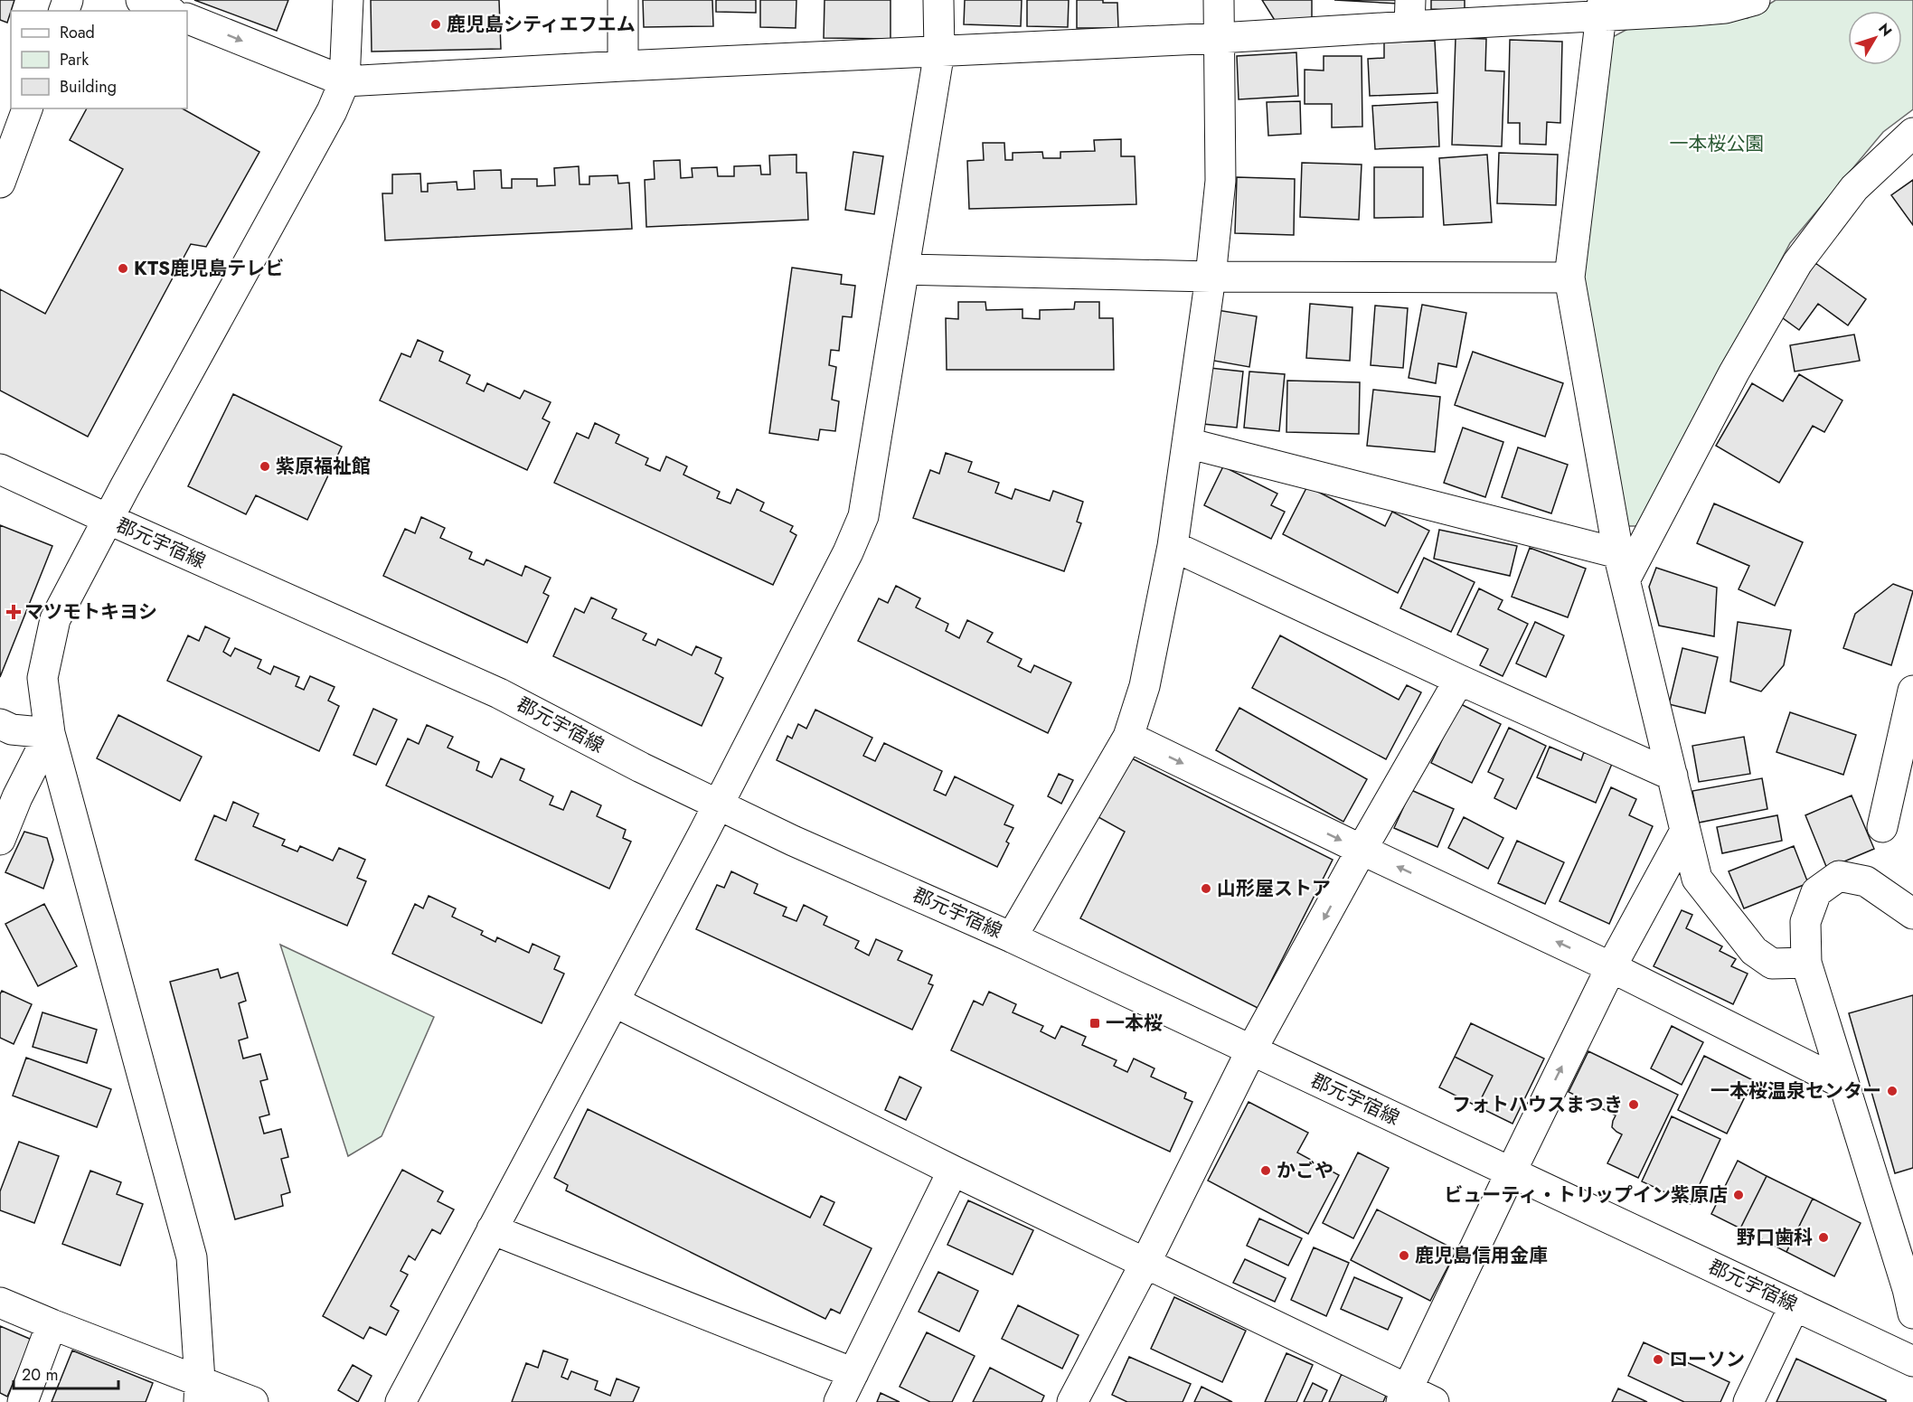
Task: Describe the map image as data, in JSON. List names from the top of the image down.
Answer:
{
  "streets": {
    "street": ["郡元宇宿線"]
  },
  "parks": ["一本桜公園"],
  "places": {
    "other": [
      "鹿児島シティエフエム",
      "KTS鹿児島テレビ",
      "紫原福祉館",
      "山形屋ストア",
      "一本桜温泉センター",
      "フォトハウスまつき",
      "かごや",
      "ビューティ・トリップイン紫原店",
      "野口歯科",
      "鹿児島信用金庫",
      "ローソン"
    ],
    "health": ["マツモトキヨシ"],
    "transit": ["一本桜"]
  },
  "legend": ["Road", "Park", "Building"],
  "scale_bar": "20 m",
  "north": "top right"
}
